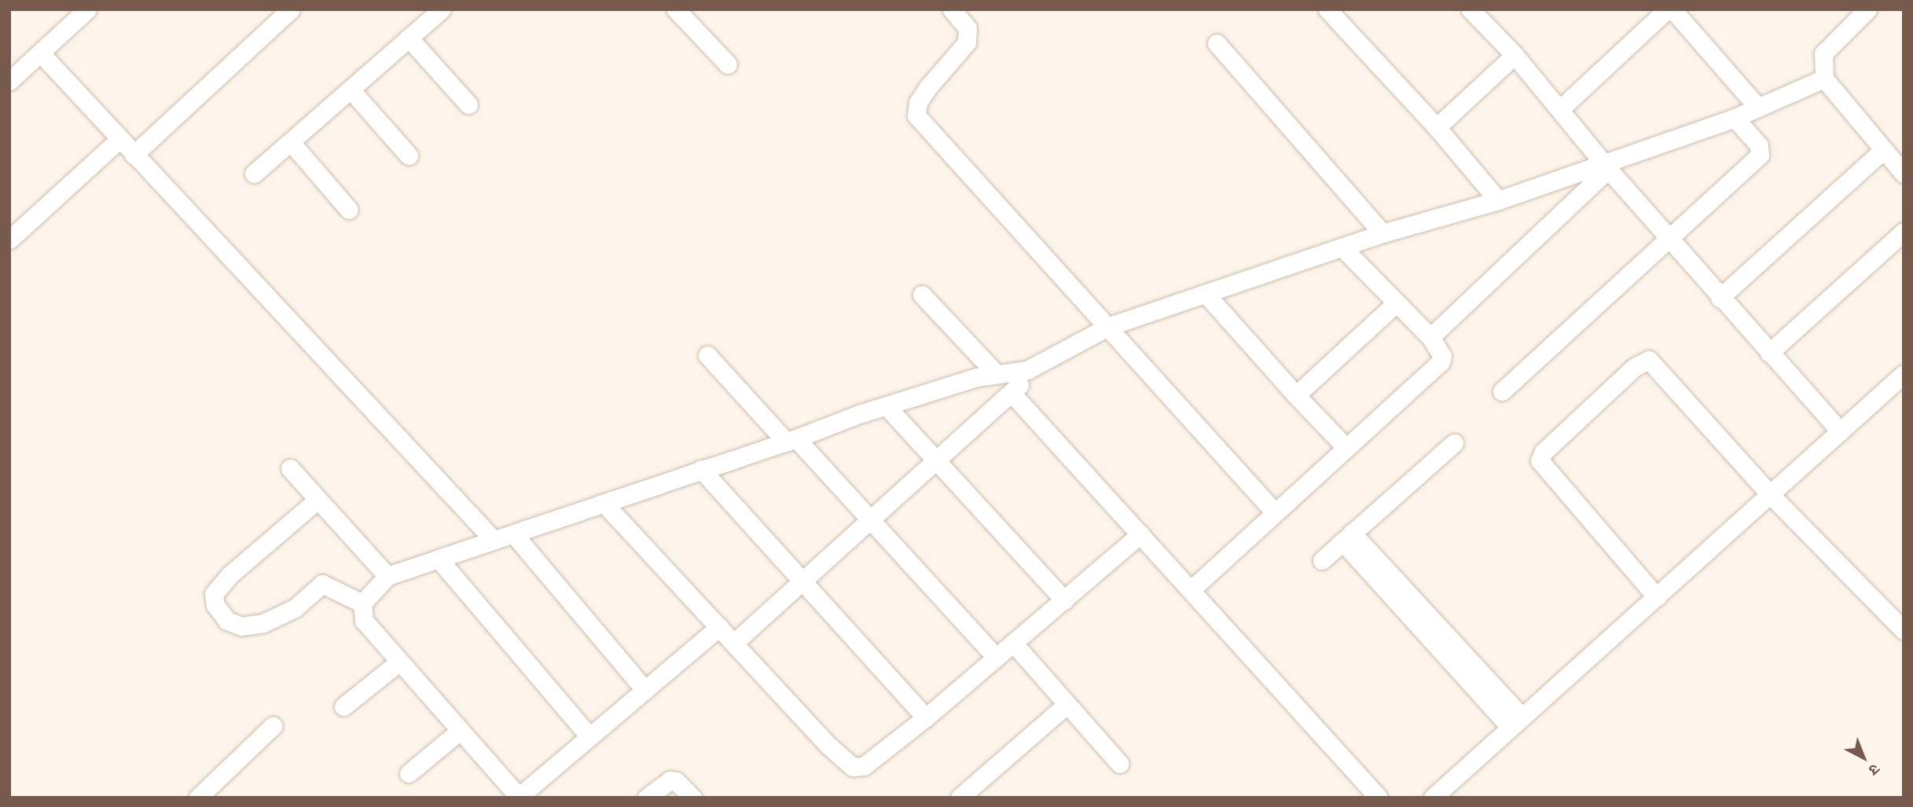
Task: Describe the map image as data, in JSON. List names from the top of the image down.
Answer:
{
  "north": "bottom right"
}
